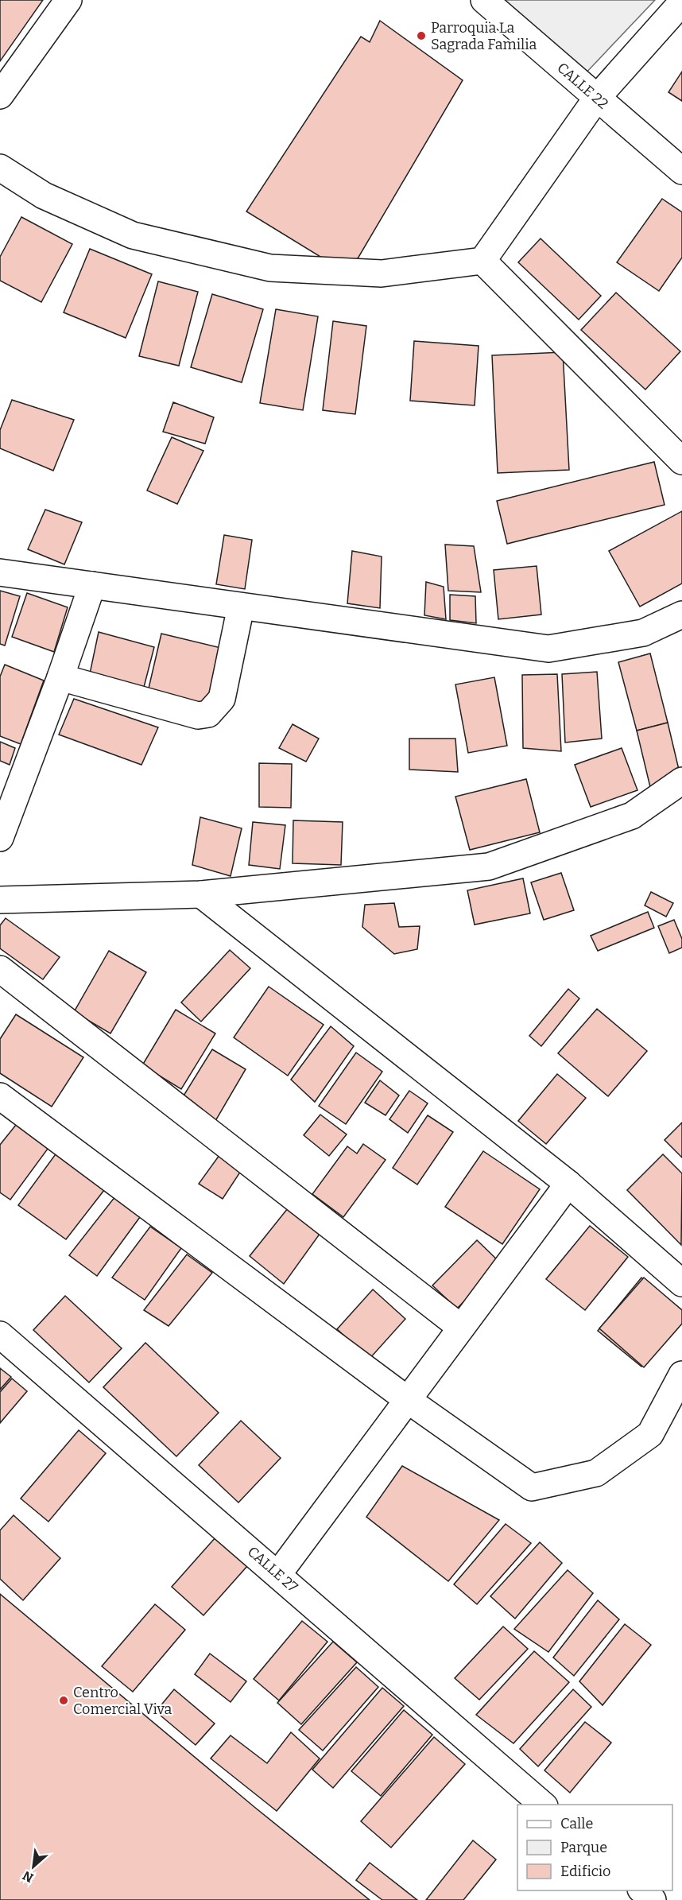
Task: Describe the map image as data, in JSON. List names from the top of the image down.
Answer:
{
  "streets": {
    "street": ["CALLE 22", "CALLE 27"]
  },
  "places": ["Parroquia La Sagrada Familia", "Centro Comercial Viva"],
  "legend": ["Calle", "Parque", "Edificio"],
  "north": "bottom left"
}
